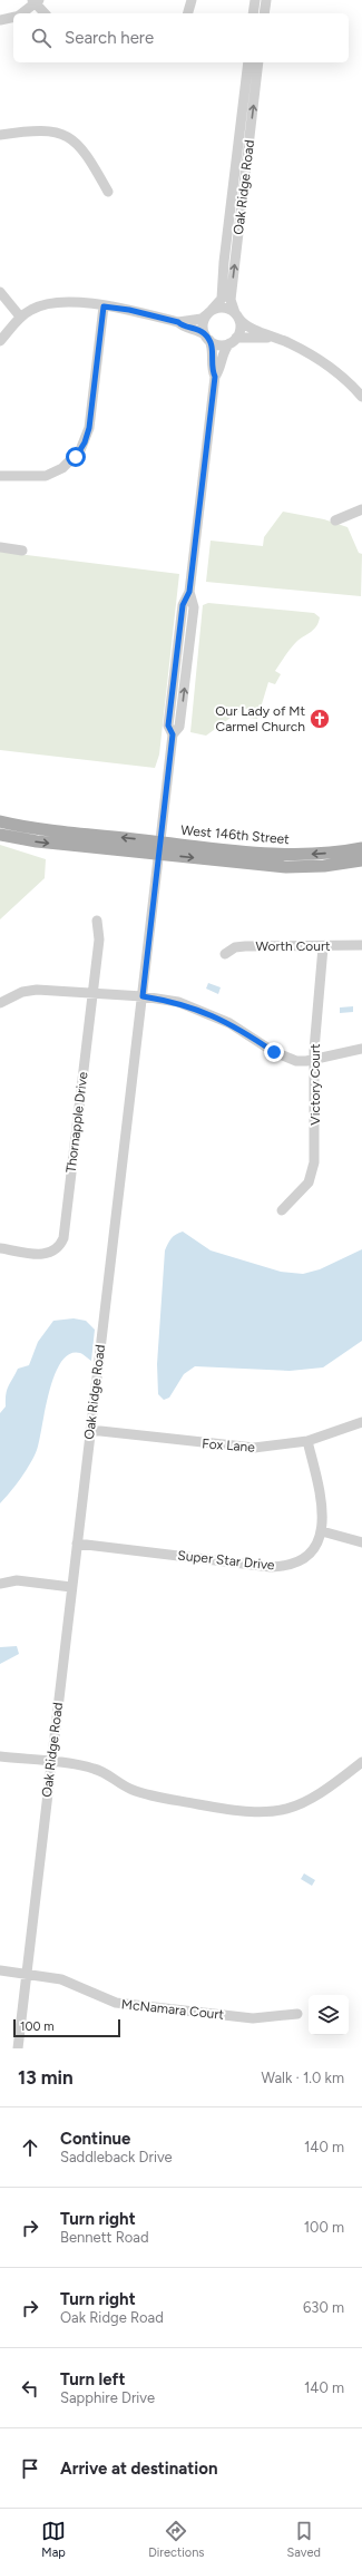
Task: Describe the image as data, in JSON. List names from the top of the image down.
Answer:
{
  "streets": {
    "main road": ["West 146th Street"],
    "street": [
      "Oak Ridge Road",
      "Worth Court",
      "Victory Court",
      "Thornapple Drive",
      "Fox Lane",
      "Super Star Drive",
      "McNamara Court"
    ]
  },
  "crossings": [
    ["Oak Ridge Road", "West 146th Street"],
    ["Oak Ridge Road", "Fox Lane"],
    ["Oak Ridge Road", "Super Star Drive"],
    ["Oak Ridge Road", "McNamara Court"],
    ["Worth Court", "Victory Court"],
    ["Fox Lane", "Super Star Drive"]
  ],
  "places": {
    "church": ["Our Lady of Mt Carmel Church"]
  },
  "scale_bar": "100 m",
  "page": {
    "search": "Search here",
    "scale": "100 m",
    "heading": ["13 min", "Walk · 1.0 km"],
    "list": [
      ["Continue", "Saddleback Drive", "140 m"],
      ["Turn right", "Bennett Road", "100 m"],
      ["Turn right", "Oak Ridge Road", "630 m"],
      ["Turn left", "Sapphire Drive", "140 m"],
      "Arrive at destination"
    ],
    "nav": ["Map", "Directions", "Saved"]
  }
}
